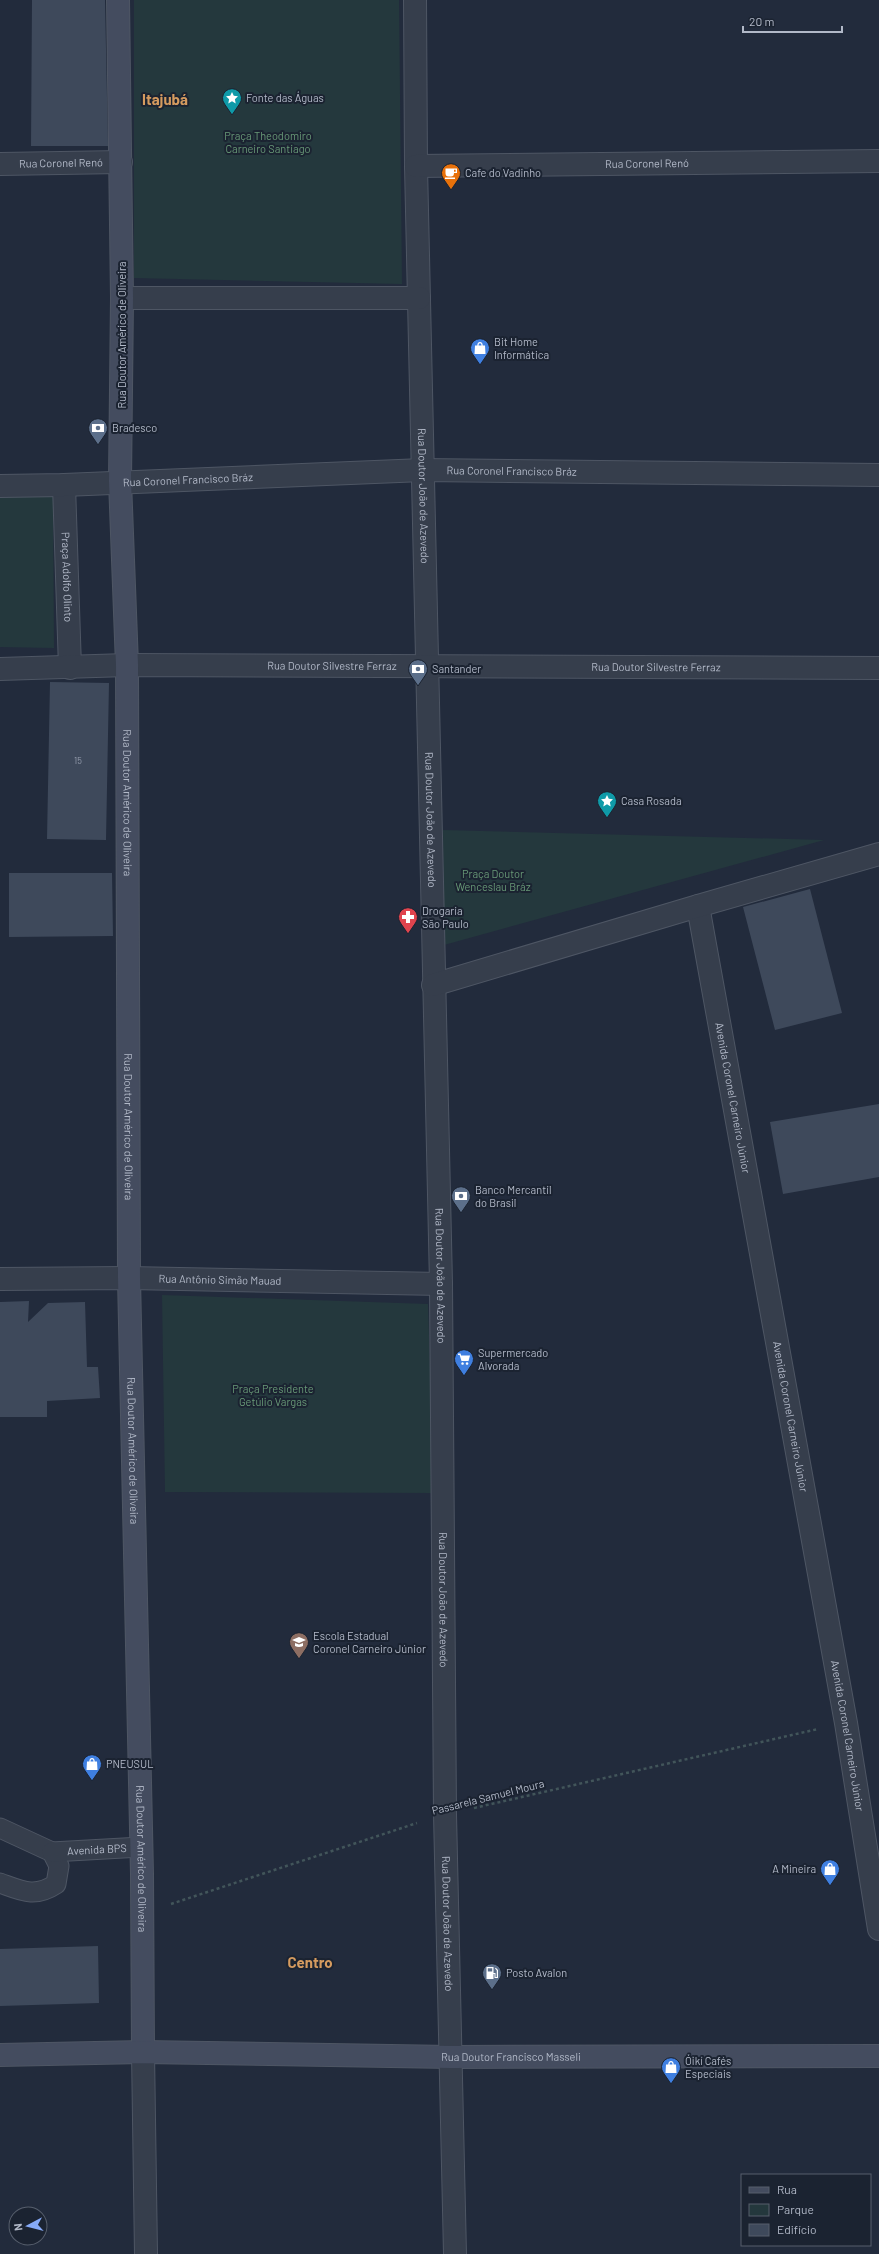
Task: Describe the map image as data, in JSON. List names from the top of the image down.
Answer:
{
  "streets": {
    "main road": ["Rua Doutor Américo de Oliveira", "Rua Doutor Francisco Masseli"],
    "street": [
      "Rua Coronel Renó",
      "Rua Coronel Francisco Bráz",
      "Rua Doutor João de Azevedo",
      "Praça Adolfo Olinto",
      "Rua Doutor Silvestre Ferraz",
      "Avenida Coronel Carneiro Júnior",
      "Rua Antônio Simão Mauad"
    ],
    "lane": ["Avenida BPS"],
    "path": ["Passarela Samuel Moura"]
  },
  "crossings": [
    ["Rua Coronel Renó", "Rua Doutor Américo de Oliveira"],
    ["Rua Doutor Américo de Oliveira", "Rua Coronel Francisco Bráz"],
    ["Rua Doutor Américo de Oliveira", "Rua Doutor Silvestre Ferraz"],
    ["Rua Doutor Américo de Oliveira", "Rua Antônio Simão Mauad"],
    ["Rua Doutor Américo de Oliveira", "Passarela Samuel Moura"],
    ["Rua Doutor Américo de Oliveira", "Avenida BPS"],
    ["Rua Doutor Américo de Oliveira", "Rua Doutor Francisco Masseli"],
    ["Rua Coronel Francisco Bráz", "Rua Doutor João de Azevedo"],
    ["Rua Coronel Francisco Bráz", "Praça Adolfo Olinto"],
    ["Rua Doutor João de Azevedo", "Rua Doutor Silvestre Ferraz"],
    ["Rua Doutor João de Azevedo", "Rua Antônio Simão Mauad"],
    ["Rua Doutor João de Azevedo", "Passarela Samuel Moura"],
    ["Rua Doutor João de Azevedo", "Rua Doutor Francisco Masseli"],
    ["Praça Adolfo Olinto", "Rua Doutor Silvestre Ferraz"],
    ["Avenida Coronel Carneiro Júnior", "Passarela Samuel Moura"]
  ],
  "districts": ["Itajubá", "Centro"],
  "parks": ["Praça Theodomiro Carneiro Santiago", "Praça Doutor Wenceslau Bráz", "Praça Presidente Getúlio Vargas"],
  "places": {
    "place": ["Fonte das Águas", "Casa Rosada"],
    "cafe": ["Cafe do Vadinho"],
    "shop": [
      "Bit Home Informática",
      "PNEUSUL",
      "A Mineira",
      "Óikí Cafés Especiais"
    ],
    "bank": ["Bradesco", "Santander", "Banco Mercantil do Brasil"],
    "pharmacy": ["Drogaria São Paulo"],
    "supermarket": ["Supermercado Alvorada"],
    "school or university": ["Escola Estadual Coronel Carneiro Júnior"],
    "fuel station": ["Posto Avalon"]
  },
  "house_numbers": ["15"],
  "legend": ["Rua", "Parque", "Edifício"],
  "scale_bar": "20 m",
  "north": "left"
}
